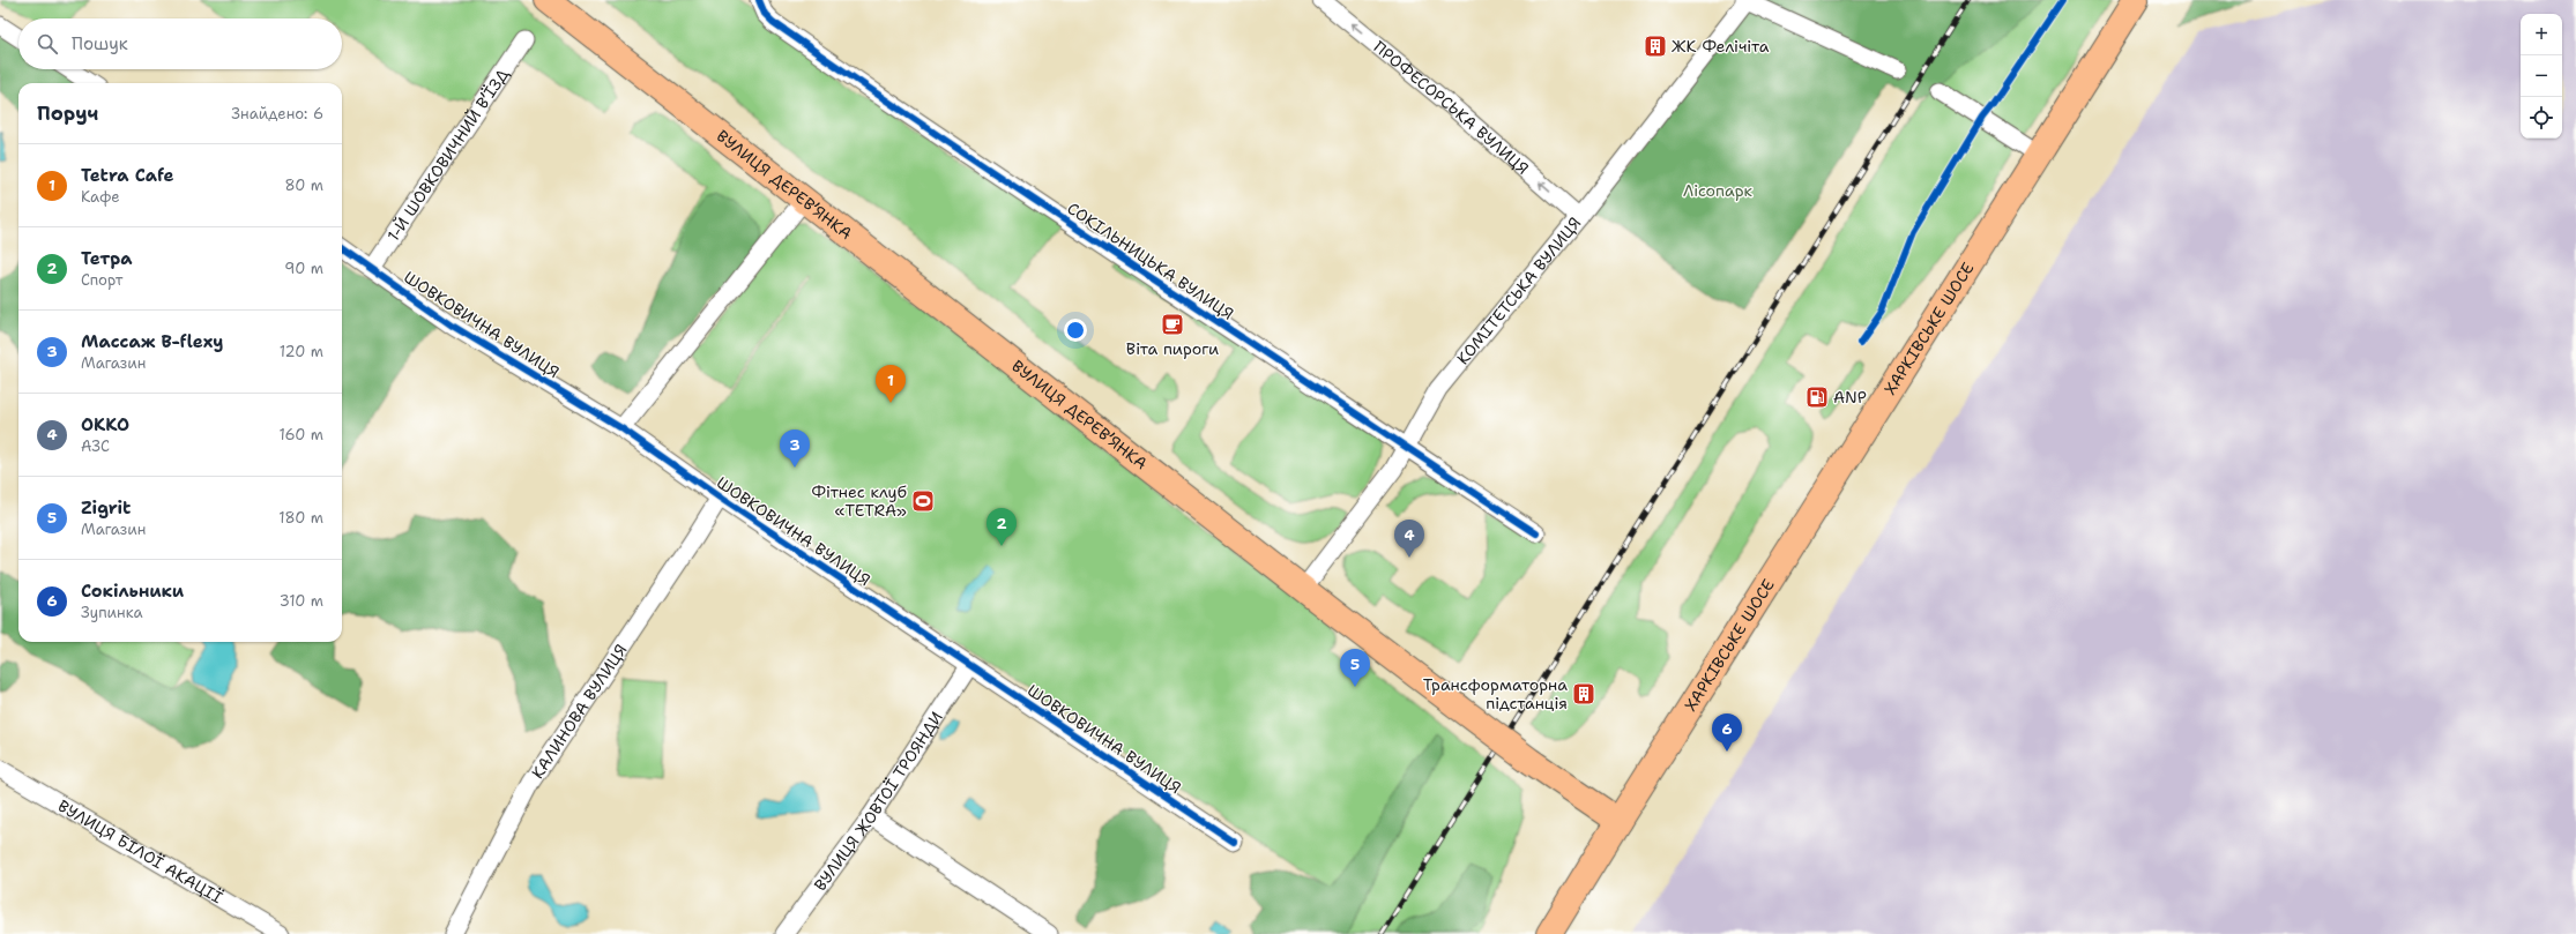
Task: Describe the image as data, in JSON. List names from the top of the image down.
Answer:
{
  "streets": {
    "main road": ["ВУЛИЦЯ ДЕРЕВ’ЯНКА", "ХАРКІВСЬКЕ ШОСЕ"],
    "street": [
      "ПРОФЕСОРСЬКА ВУЛИЦЯ",
      "1-Й ШОВКОВИЧНИЙ В’ЇЗД",
      "СОКІЛЬНИЦЬКА ВУЛИЦЯ",
      "КОМІТЕТСЬКА ВУЛИЦЯ",
      "ШОВКОВИЧНА ВУЛИЦЯ",
      "КАЛИНОВА ВУЛИЦЯ",
      "ВУЛИЦЯ ЖОВТОЇ ТРОЯНДИ",
      "ВУЛИЦЯ БІЛОЇ АКАЦІЇ"
    ]
  },
  "crossings": [
    ["ПРОФЕСОРСЬКА ВУЛИЦЯ", "КОМІТЕТСЬКА ВУЛИЦЯ"],
    ["1-Й ШОВКОВИЧНИЙ В’ЇЗД", "ШОВКОВИЧНА ВУЛИЦЯ"],
    ["ВУЛИЦЯ ДЕРЕВ’ЯНКА", "КОМІТЕТСЬКА ВУЛИЦЯ"],
    ["ВУЛИЦЯ ДЕРЕВ’ЯНКА", "ХАРКІВСЬКЕ ШОСЕ"],
    ["СОКІЛЬНИЦЬКА ВУЛИЦЯ", "КОМІТЕТСЬКА ВУЛИЦЯ"],
    ["ШОВКОВИЧНА ВУЛИЦЯ", "КАЛИНОВА ВУЛИЦЯ"],
    ["ШОВКОВИЧНА ВУЛИЦЯ", "ВУЛИЦЯ ЖОВТОЇ ТРОЯНДИ"]
  ],
  "one_way": ["ПРОФЕСОРСЬКА ВУЛИЦЯ"],
  "parks": ["Лісопарк"],
  "places": {
    "building": ["ЖК Фелічіта", "Трансформаторна підстанція"],
    "cafe": ["Віта пироги"],
    "fuel station": ["ANP"],
    "sports": ["Фітнес клуб «TETRA»"]
  },
  "page": {
    "map_buttons": ["+", "−"],
    "search": "Пошук",
    "heading": ["Поруч", "Знайдено: 6"],
    "list": [
      {
        "mark": "1",
        "name": "Tetra Cafe",
        "note": "Кафе",
        "value": "80 m"
      },
      {
        "mark": "2",
        "name": "Тетра",
        "note": "Спорт",
        "value": "90 m"
      },
      {
        "mark": "3",
        "name": "Массаж B-flexy",
        "note": "Магазин",
        "value": "120 m"
      },
      {
        "mark": "4",
        "name": "ОККО",
        "note": "АЗС",
        "value": "160 m"
      },
      {
        "mark": "5",
        "name": "Zigrit",
        "note": "Магазин",
        "value": "180 m"
      },
      {
        "mark": "6",
        "name": "Сокільники",
        "note": "Зупинка",
        "value": "310 m"
      }
    ],
    "pins": [
      "1",
      "3",
      "2",
      "4",
      "5",
      "6"
    ]
  }
}
